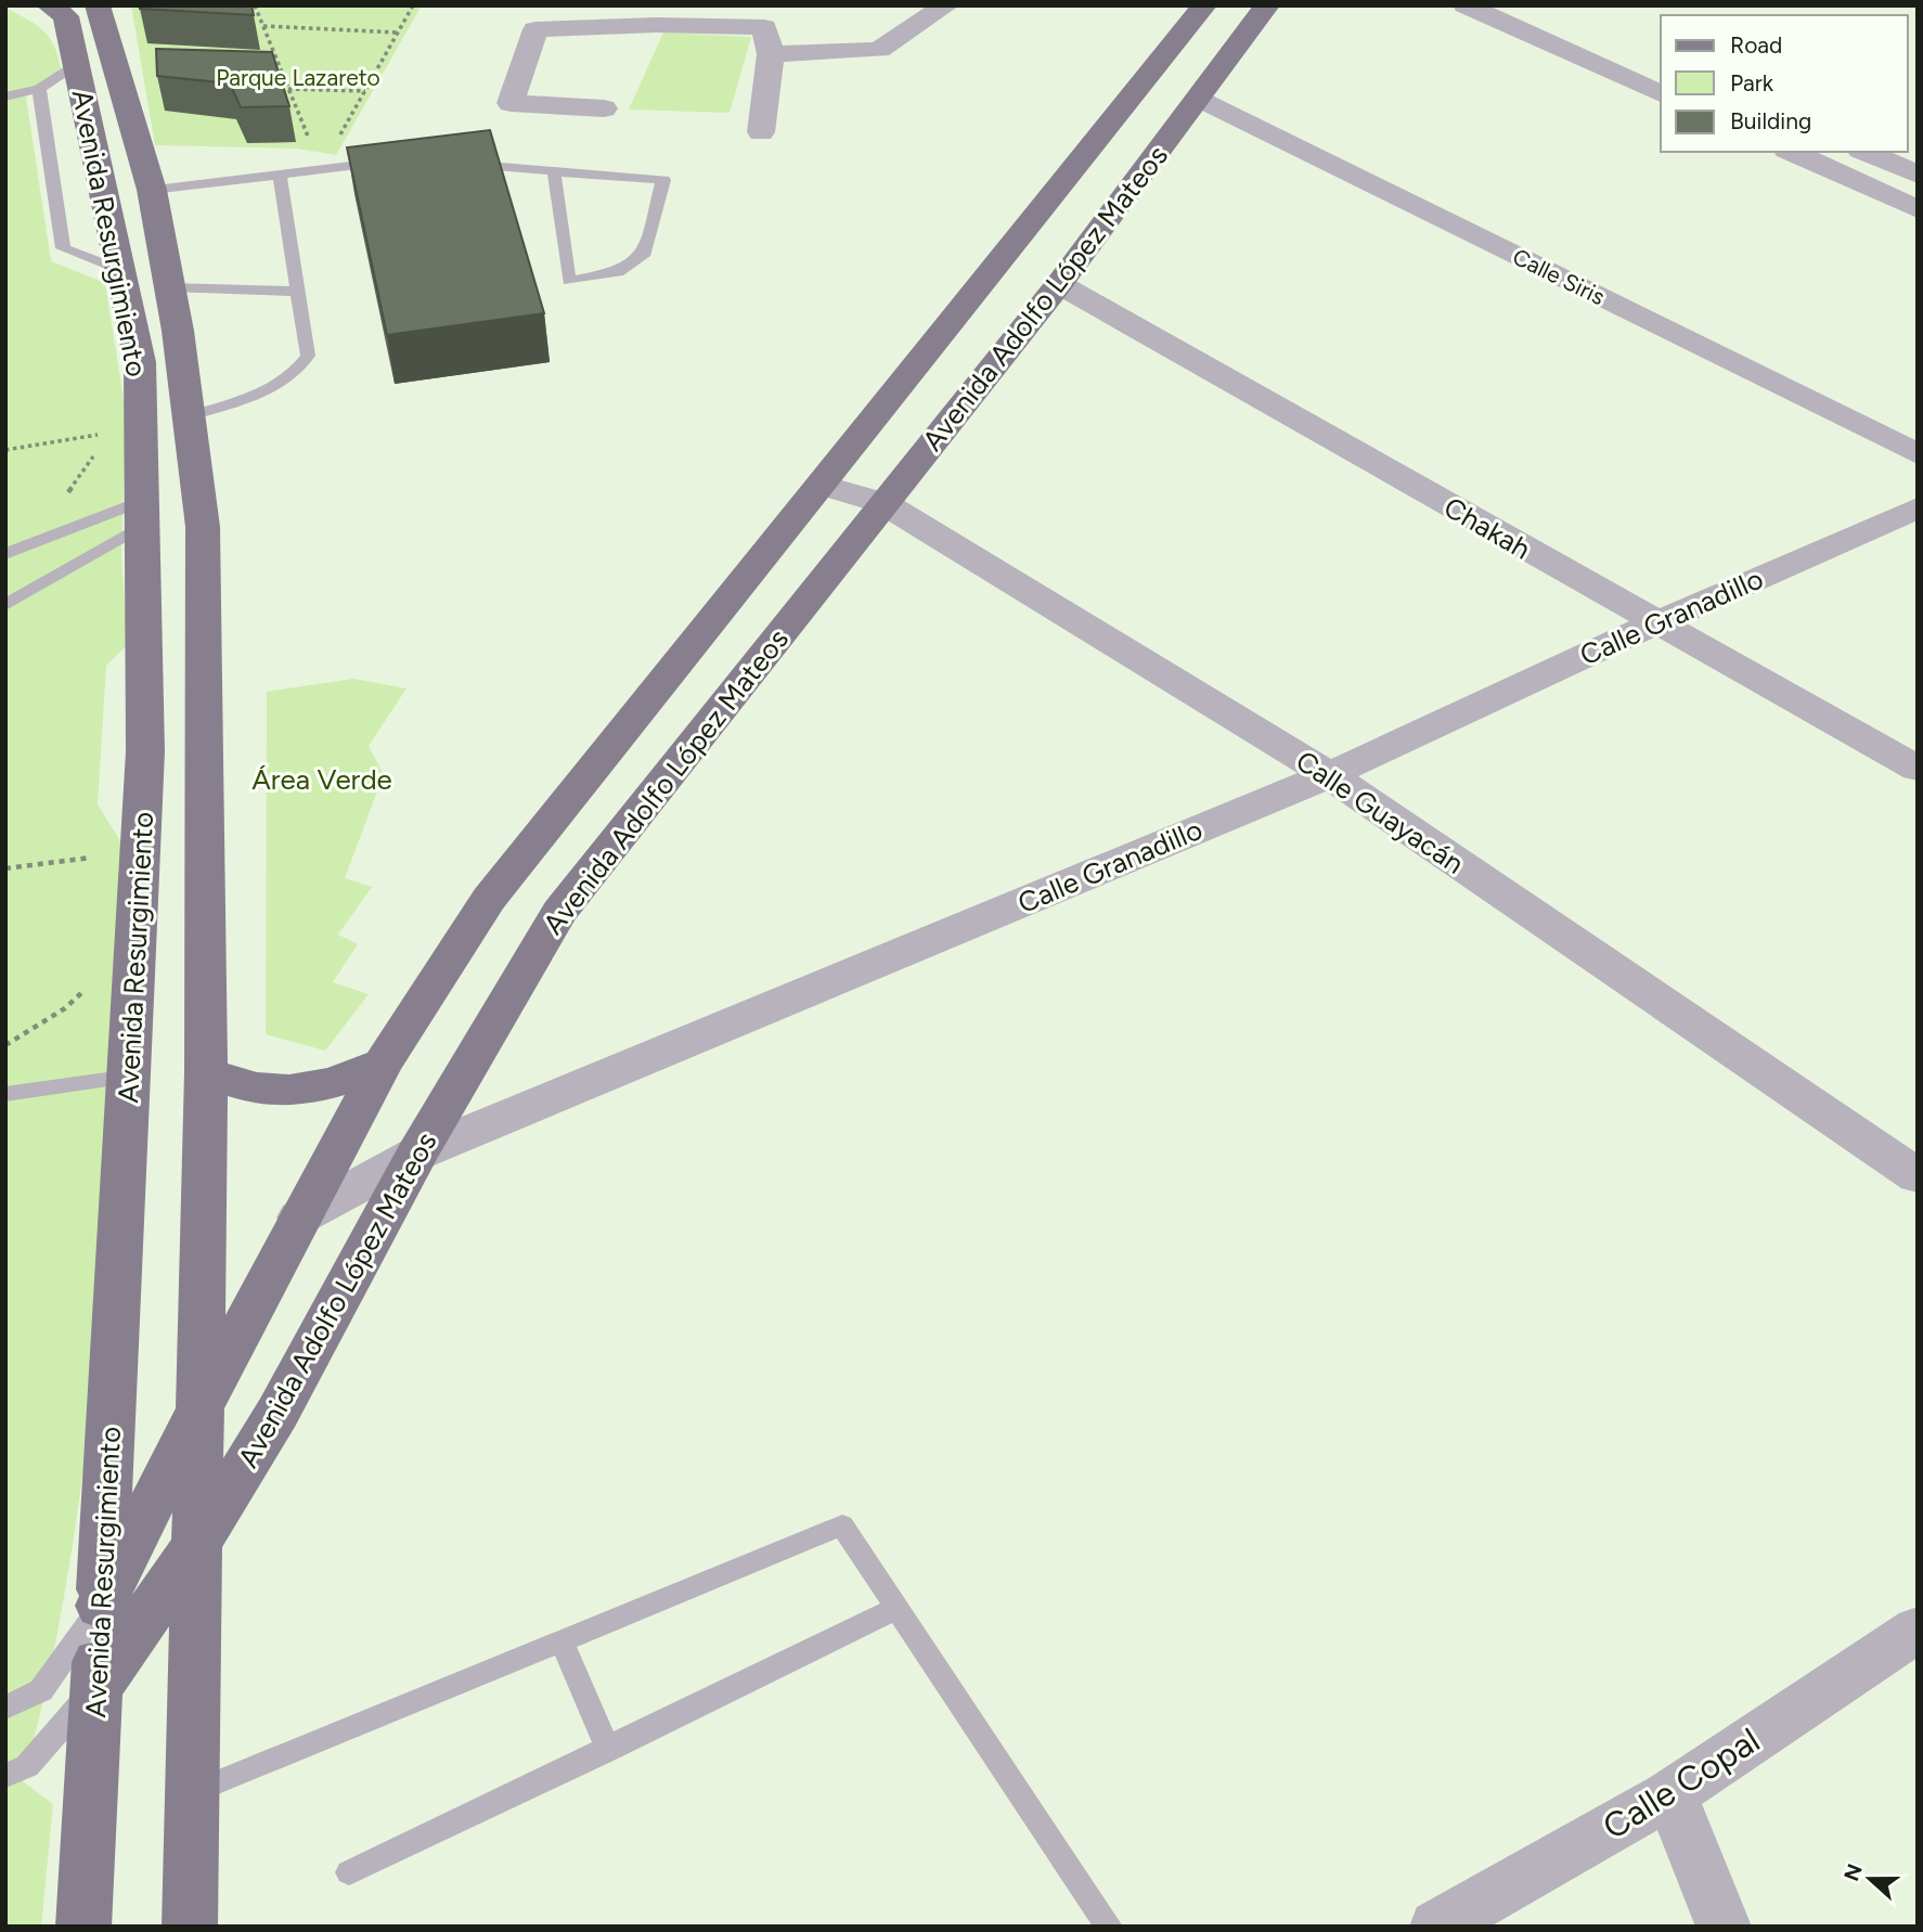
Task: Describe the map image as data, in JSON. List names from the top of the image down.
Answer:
{
  "streets": {
    "main road": ["Avenida Resurgimiento", "Avenida Adolfo López Mateos"],
    "street": [
      "Calle Siris",
      "Chakah",
      "Calle Granadillo",
      "Calle Guayacán",
      "Calle Copal"
    ]
  },
  "crossings": [
    ["Avenida Resurgimiento", "Avenida Adolfo López Mateos"],
    ["Calle Siris", "Avenida Adolfo López Mateos"],
    ["Avenida Adolfo López Mateos", "Chakah"],
    ["Avenida Adolfo López Mateos", "Calle Granadillo"],
    ["Avenida Adolfo López Mateos", "Calle Guayacán"],
    ["Chakah", "Calle Granadillo"],
    ["Calle Granadillo", "Calle Guayacán"]
  ],
  "parks": ["Parque Lazareto", "Área Verde"],
  "legend": ["Road", "Park", "Building"],
  "north": "left"
}
